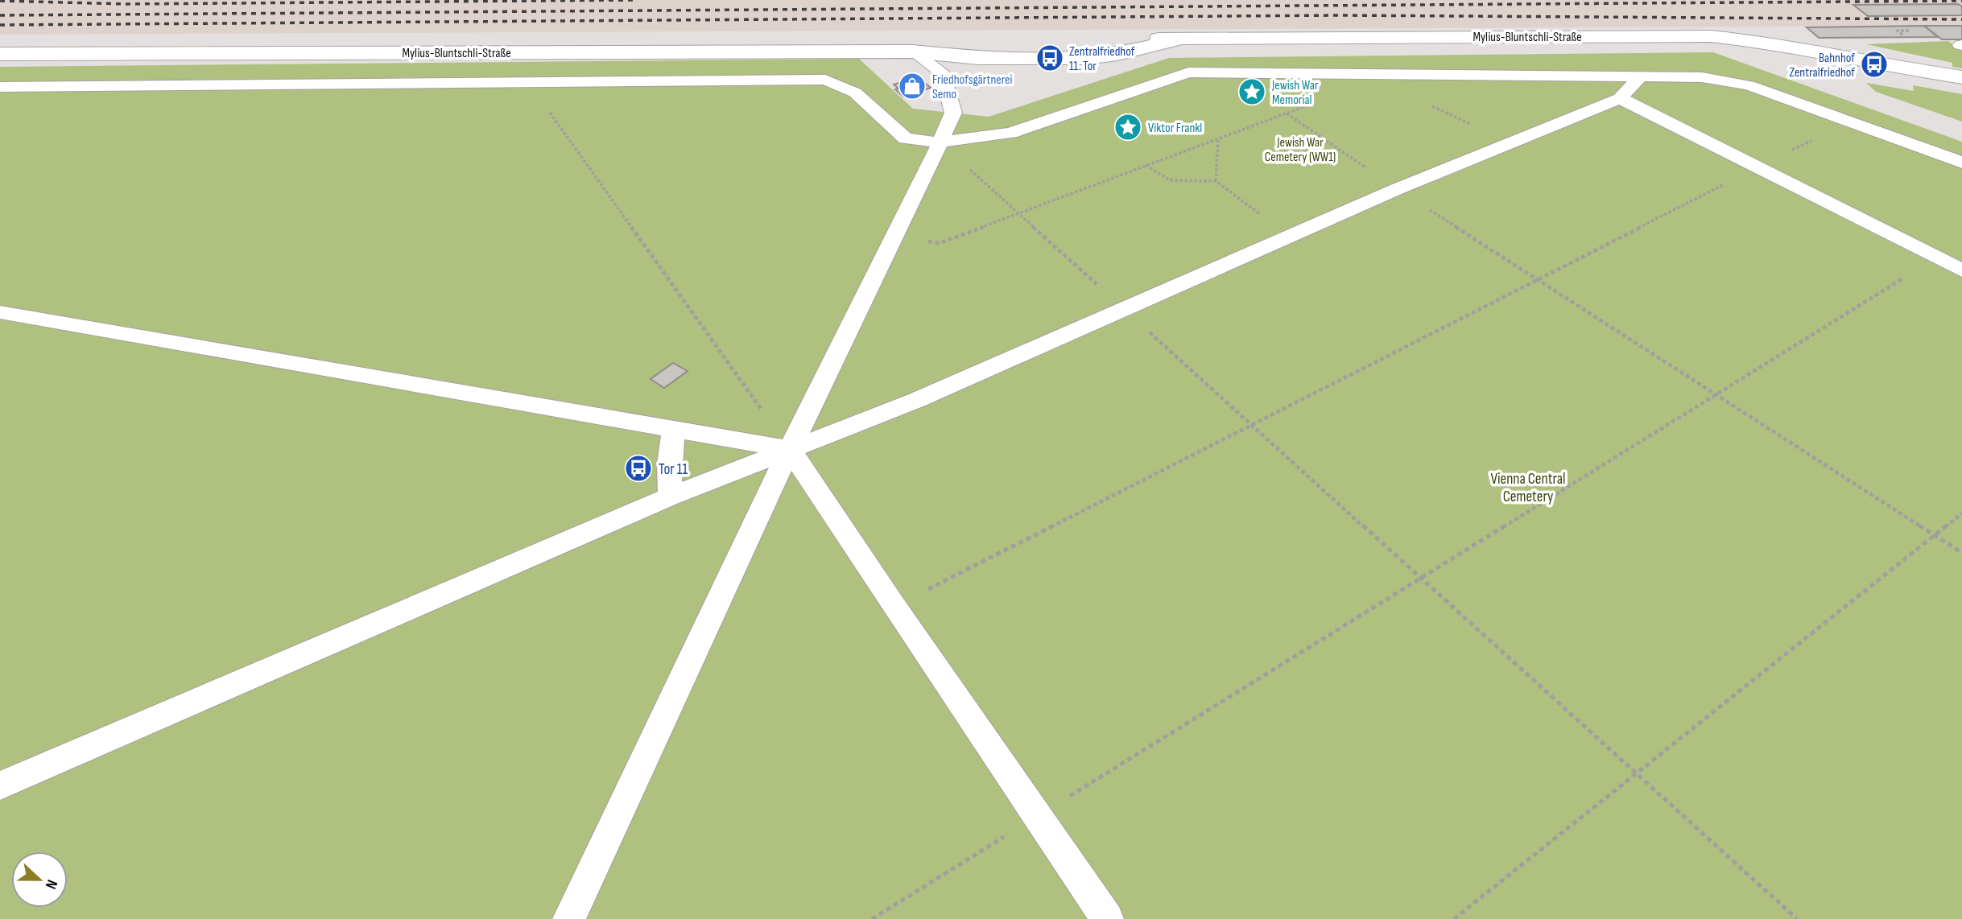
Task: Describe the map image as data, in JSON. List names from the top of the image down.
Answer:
{
  "streets": {
    "street": ["Mylius-Bluntschli-Straße"]
  },
  "parks": ["Jewish War Cemetery (WW1)", "Vienna Central Cemetery"],
  "places": {
    "bus stop": ["Zentralfriedhof 11. Tor", "Bahnhof Zentralfriedhof", "Tor 11"],
    "shop": ["Friedhofsgärtnerei Semo"],
    "place": ["Jewish War Memorial", "Viktor Frankl"]
  },
  "north": "right"
}
